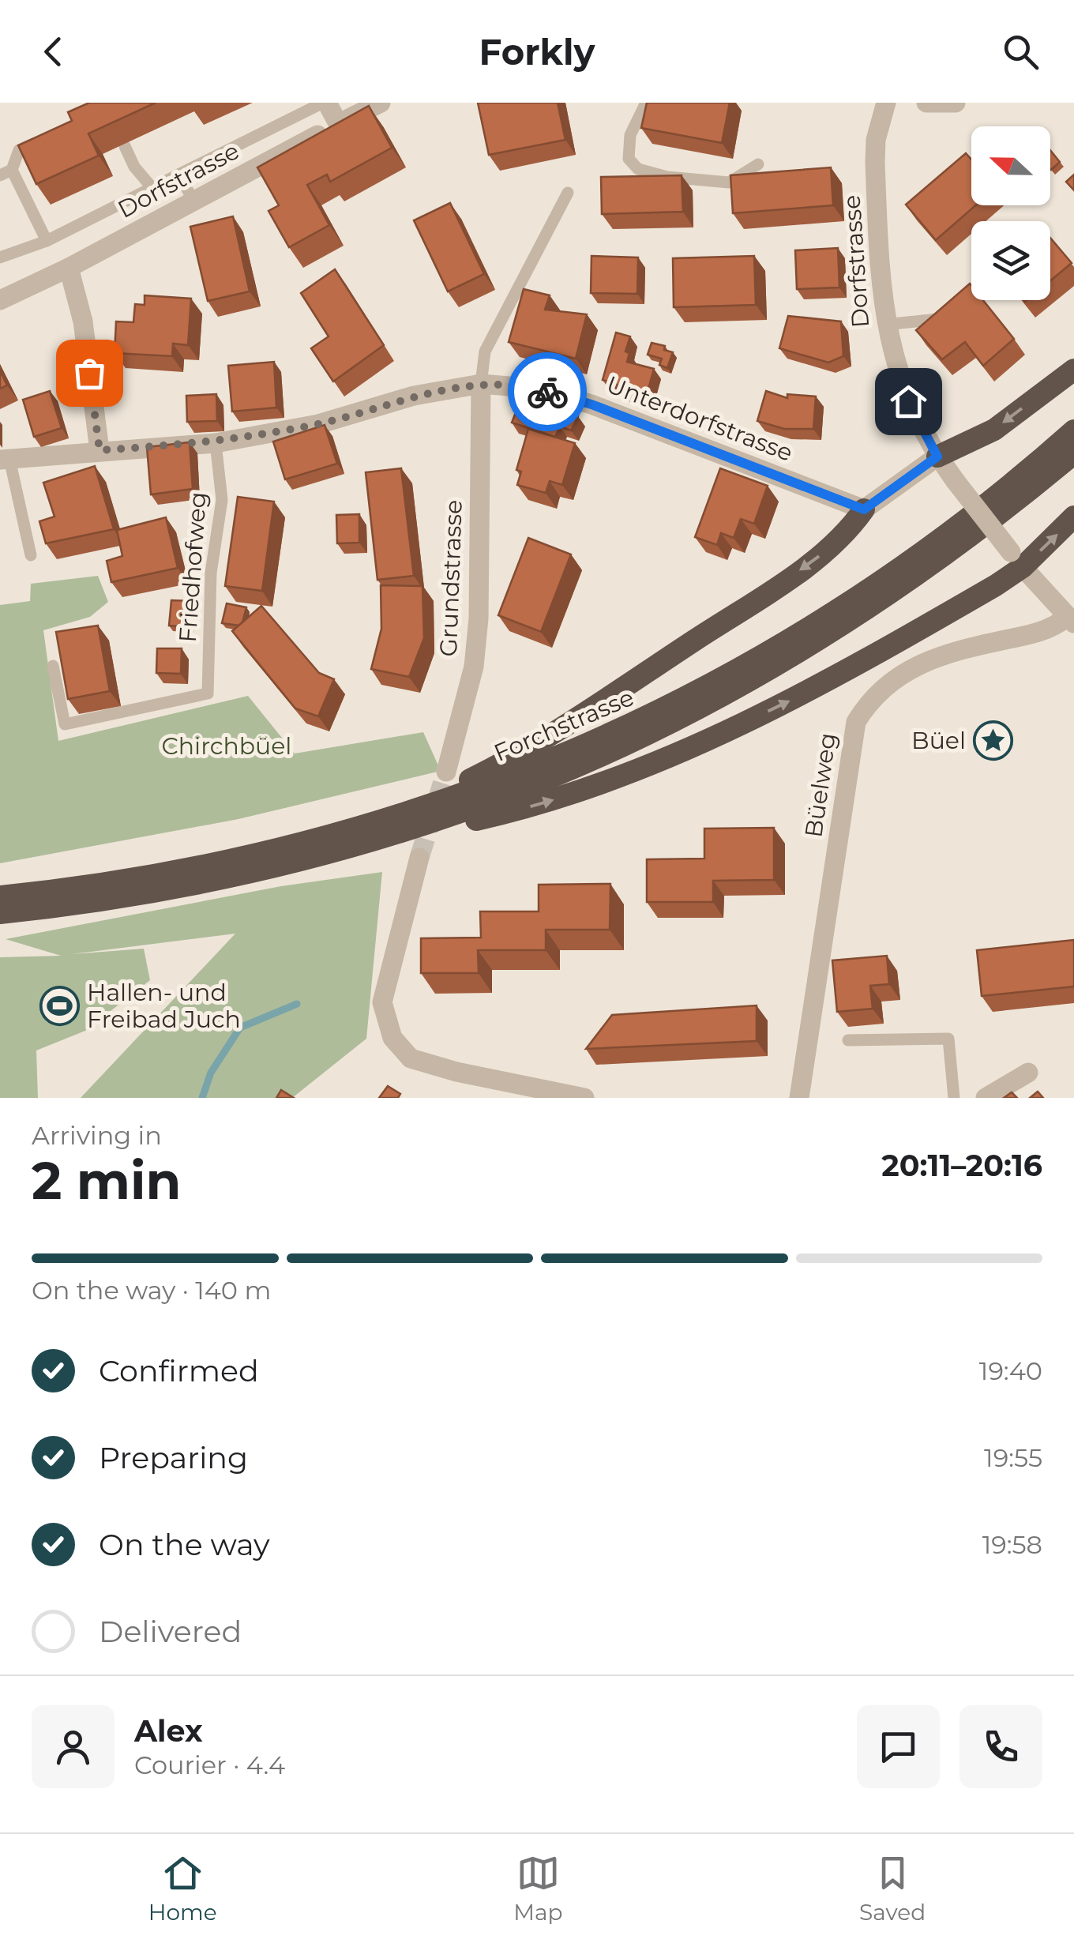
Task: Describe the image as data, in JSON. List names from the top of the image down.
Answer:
{
  "streets": {
    "highway": ["Forchstrasse"],
    "street": [
      "Dorfstrasse",
      "Unterdorfstrasse",
      "Grundstrasse",
      "Büelweg"
    ],
    "lane": ["Friedhofweg"]
  },
  "crossings": [
    ["Dorfstrasse", "Büelweg"],
    ["Unterdorfstrasse", "Friedhofweg"],
    ["Unterdorfstrasse", "Grundstrasse"]
  ],
  "parks": ["Chirchbüel"],
  "places": {
    "place": ["Büel"],
    "sports": ["Hallen- und Freibad Juch"]
  },
  "north": "left",
  "page": {
    "header": "Forkly",
    "heading": ["2 min", "Arriving in", "20:11–20:16"],
    "panel": ["Alex", "Courier · 4.4"],
    "bar": "On the way · 140 m",
    "list": [
      ["Confirmed", "19:40"],
      ["Preparing", "19:55"],
      ["On the way", "19:58"],
      "Delivered"
    ],
    "tabs": ["Home", "Map", "Saved"]
  }
}
